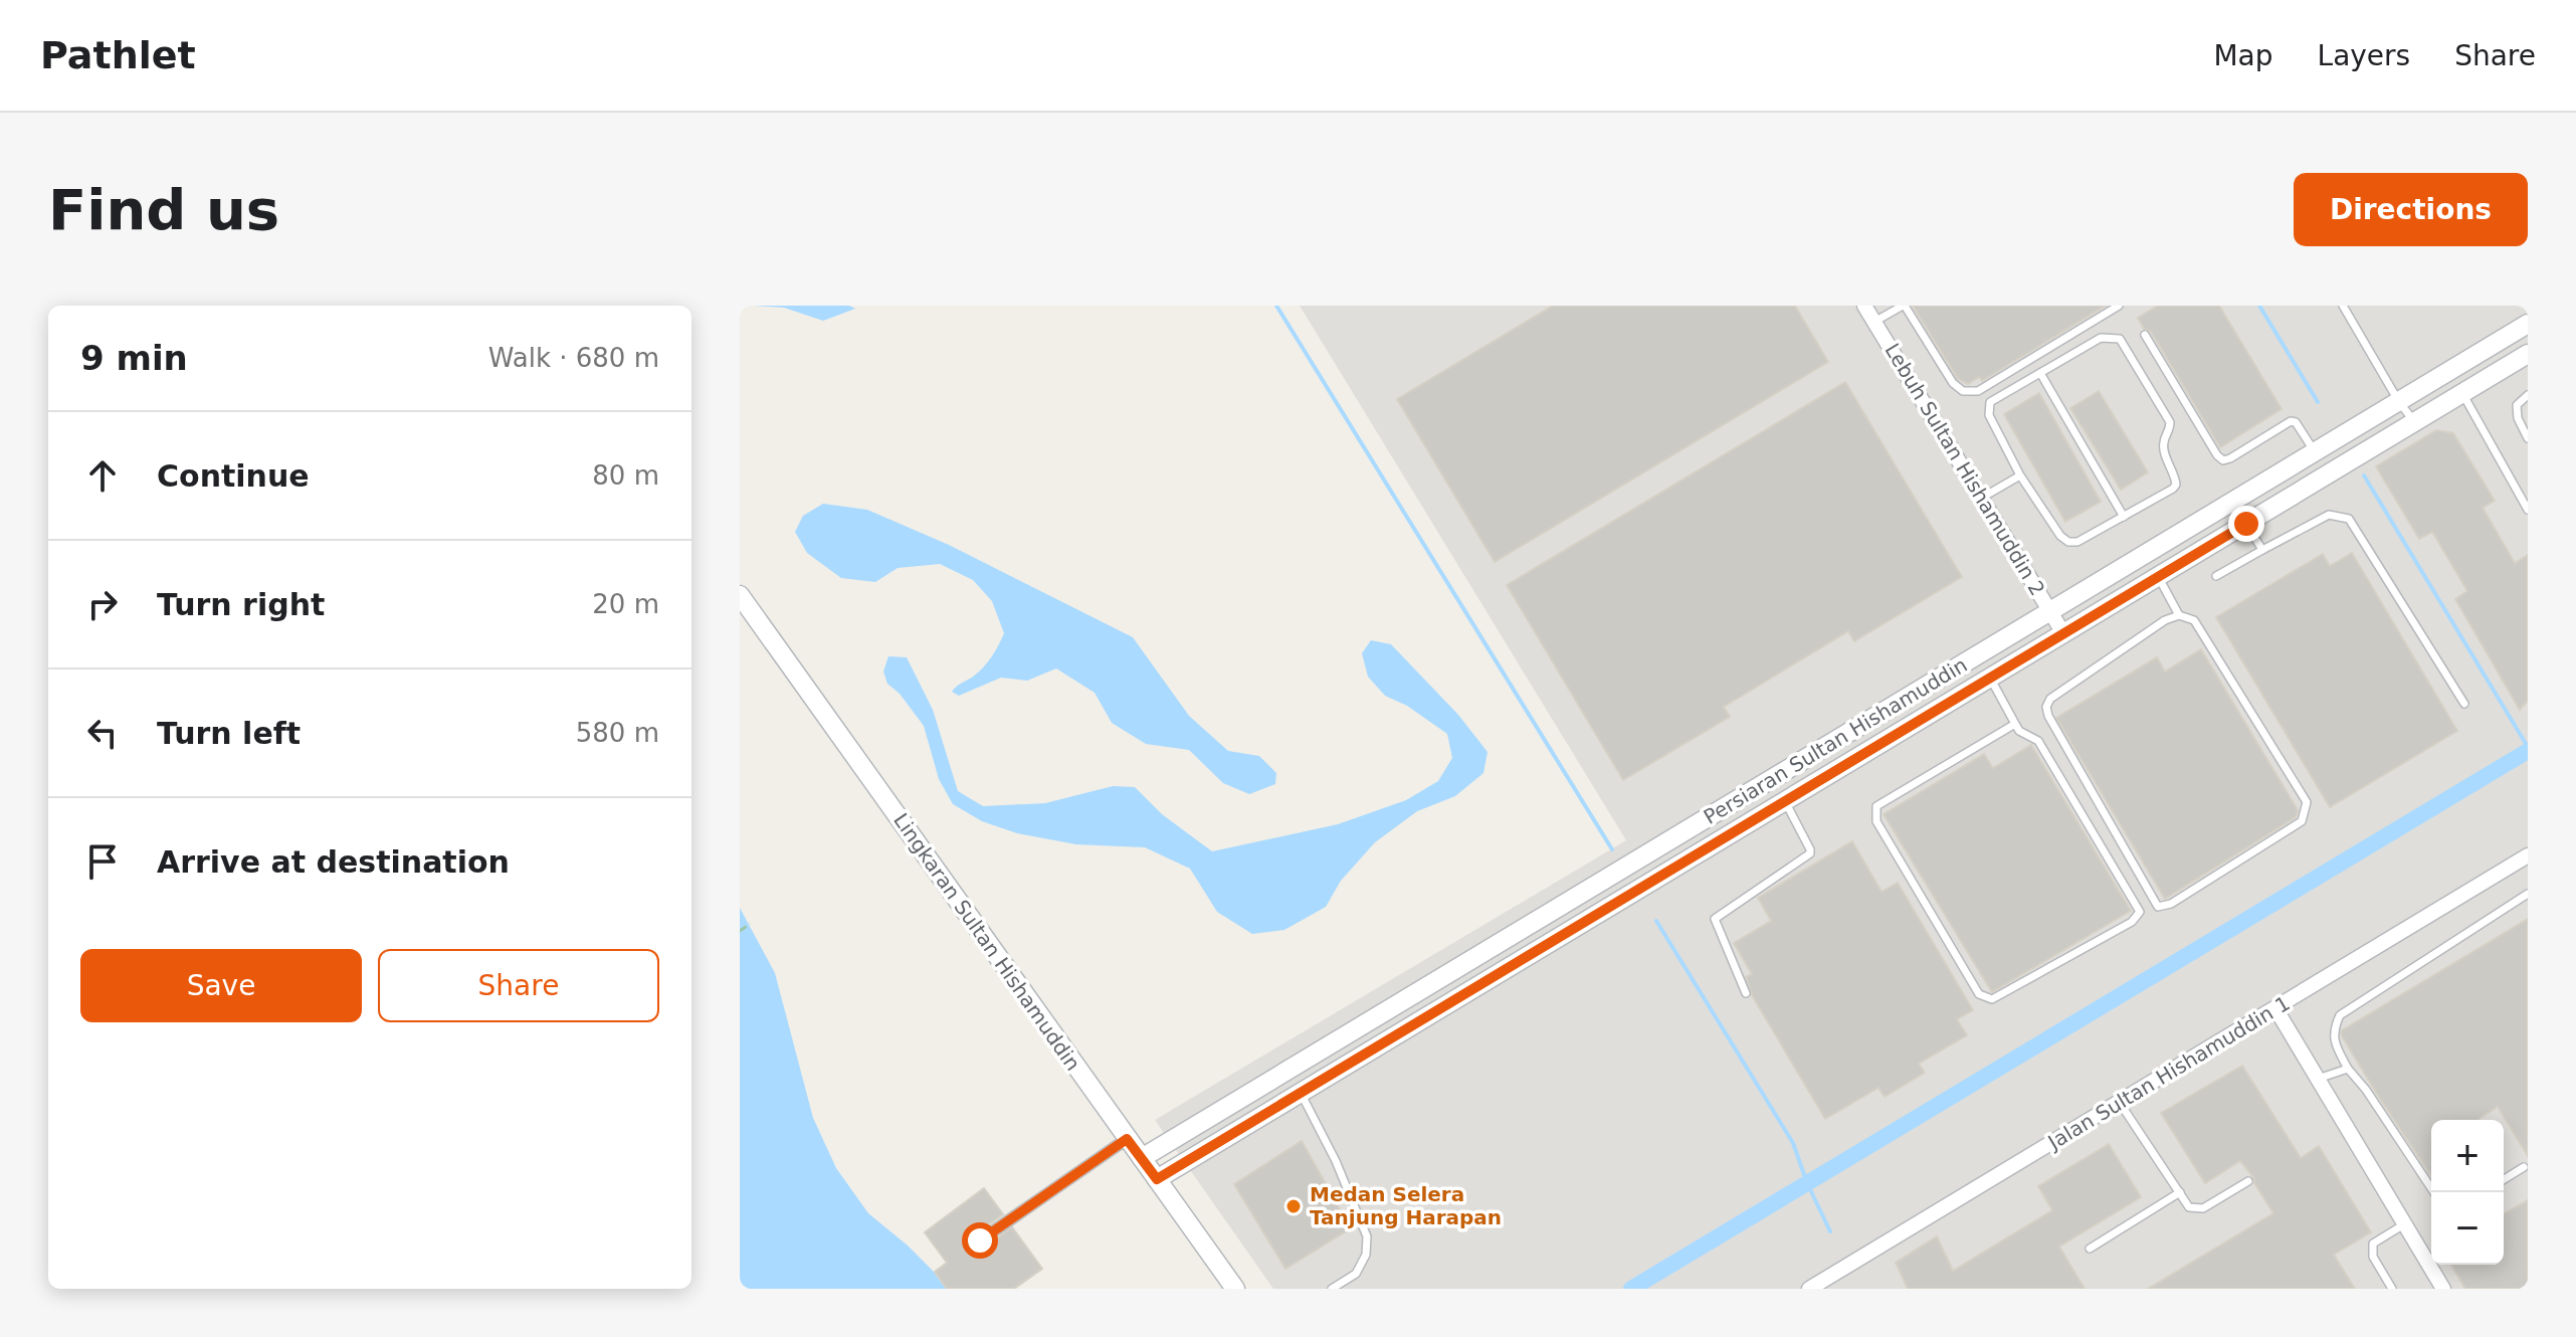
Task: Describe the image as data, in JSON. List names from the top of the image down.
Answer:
{
  "streets": {
    "street": [
      "Lebuh Sultan Hishamuddin 2",
      "Persiaran Sultan Hishamuddin",
      "Lingkaran Sultan Hishamuddin",
      "Jalan Sultan Hishamuddin 1"
    ]
  },
  "crossings": [
    ["Lebuh Sultan Hishamuddin 2", "Persiaran Sultan Hishamuddin"],
    ["Persiaran Sultan Hishamuddin", "Lingkaran Sultan Hishamuddin"]
  ],
  "places": ["Medan Selera Tanjung Harapan"],
  "page": {
    "header": "Pathlet",
    "nav": ["Map", "Layers", "Share"],
    "buttons": [
      "Directions",
      ["Save", "Share"]
    ],
    "title": "Find us",
    "heading": ["9 min", "Walk · 680 m"],
    "list": [
      ["Continue", "80 m"],
      ["Turn right", "20 m"],
      ["Turn left", "580 m"],
      "Arrive at destination"
    ],
    "map_buttons": ["+", "−"]
  }
}
